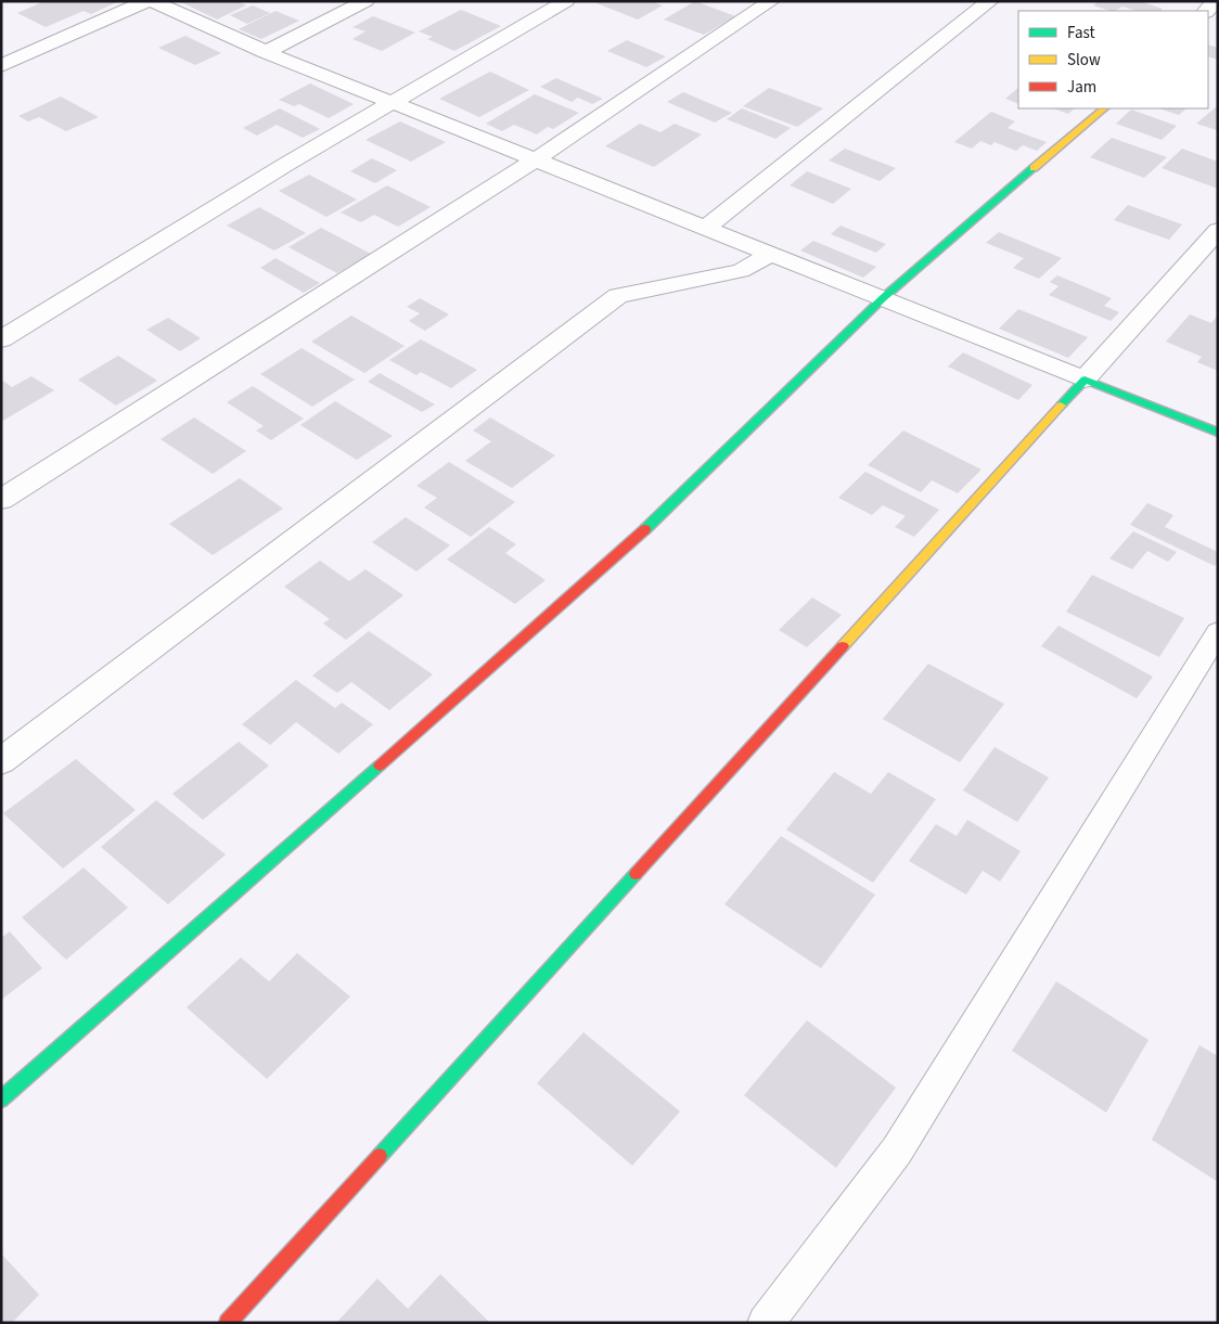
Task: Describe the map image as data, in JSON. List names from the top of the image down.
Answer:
{
  "legend": ["Fast", "Slow", "Jam"]
}
